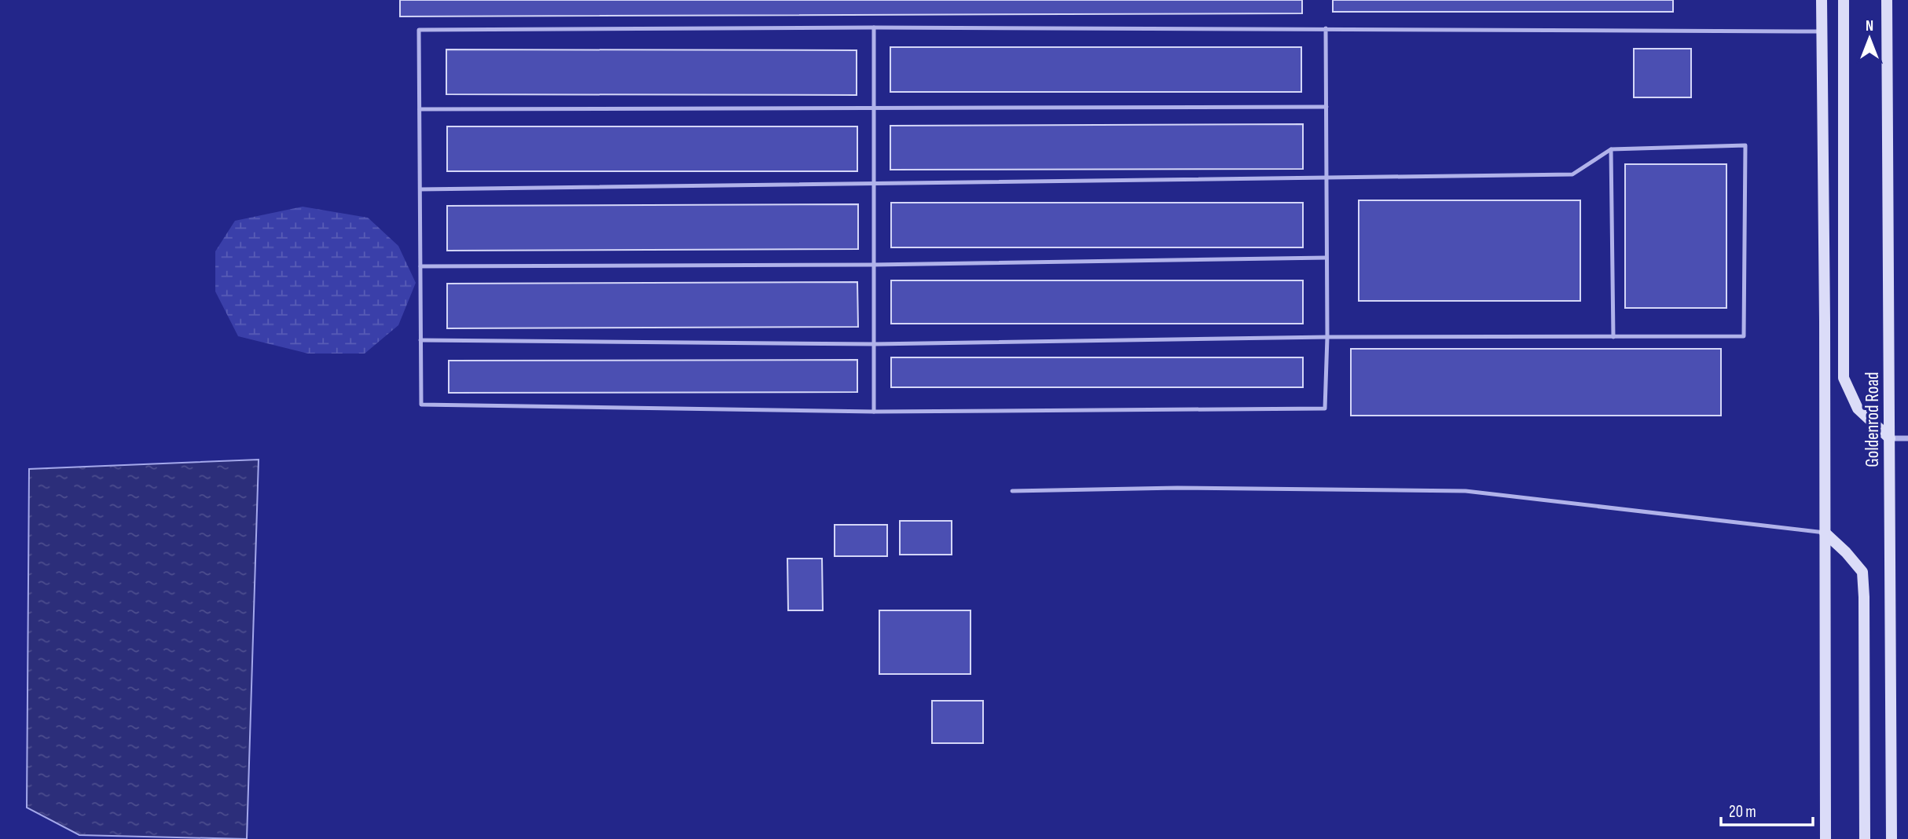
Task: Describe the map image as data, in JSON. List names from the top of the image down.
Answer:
{
  "streets": {
    "main road": ["Goldenrod Road"]
  },
  "scale_bar": "20 m",
  "north": "top"
}
